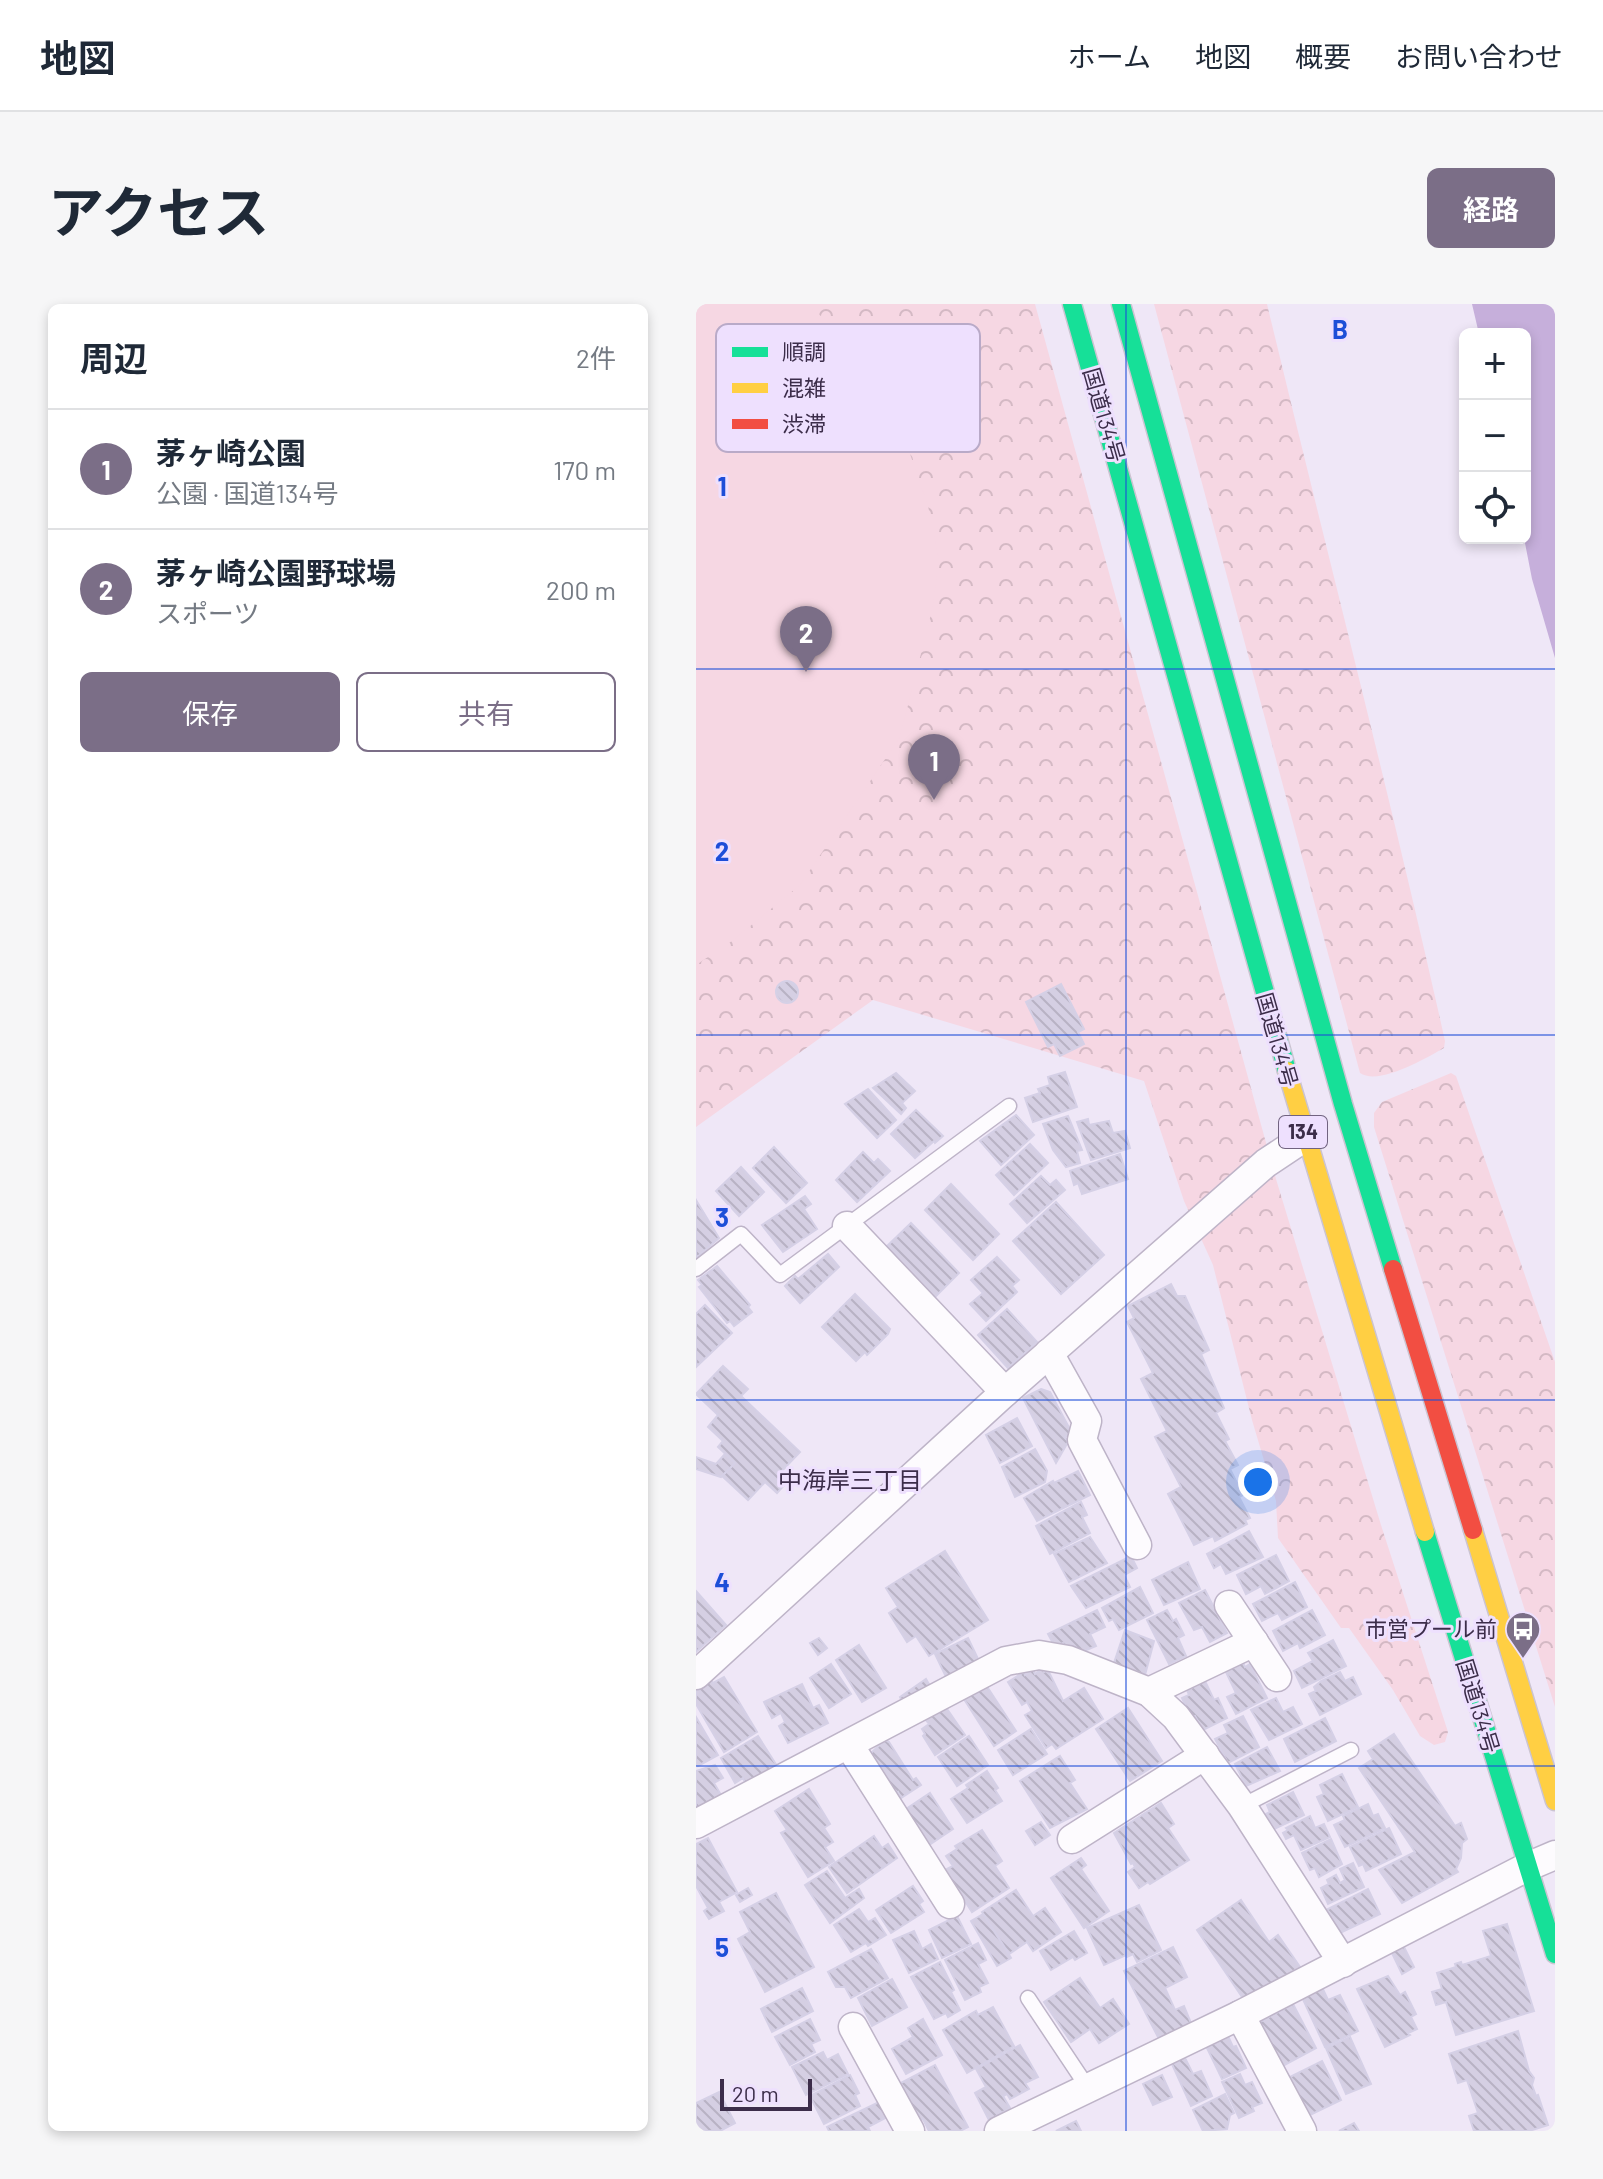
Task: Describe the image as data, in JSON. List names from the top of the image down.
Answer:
{
  "streets": {
    "highway": ["国道134号", "134"]
  },
  "districts": ["中海岸三丁目"],
  "places": {
    "bus stop": ["市営プール前"]
  },
  "legend": ["順調", "混雑", "渋滞"],
  "scale_bar": "20 m",
  "page": {
    "header": "地図",
    "nav": [
      "ホーム",
      "地図",
      "概要",
      "お問い合わせ"
    ],
    "title": "アクセス",
    "buttons": [
      "経路",
      ["保存", "共有"]
    ],
    "heading": ["周辺", "2件"],
    "map_buttons": ["+", "−"],
    "list": [
      {
        "mark": "1",
        "name": "茅ヶ崎公園",
        "note": "公園 · 国道134号",
        "value": "170 m"
      },
      {
        "mark": "2",
        "name": "茅ヶ崎公園野球場",
        "note": "スポーツ",
        "value": "200 m"
      }
    ],
    "pins": ["2", "1"],
    "scale": "20 m"
  },
  "grid": {
    "columns": ["B"],
    "rows": [
      "1",
      "2",
      "3",
      "4",
      "5"
    ]
  }
}
